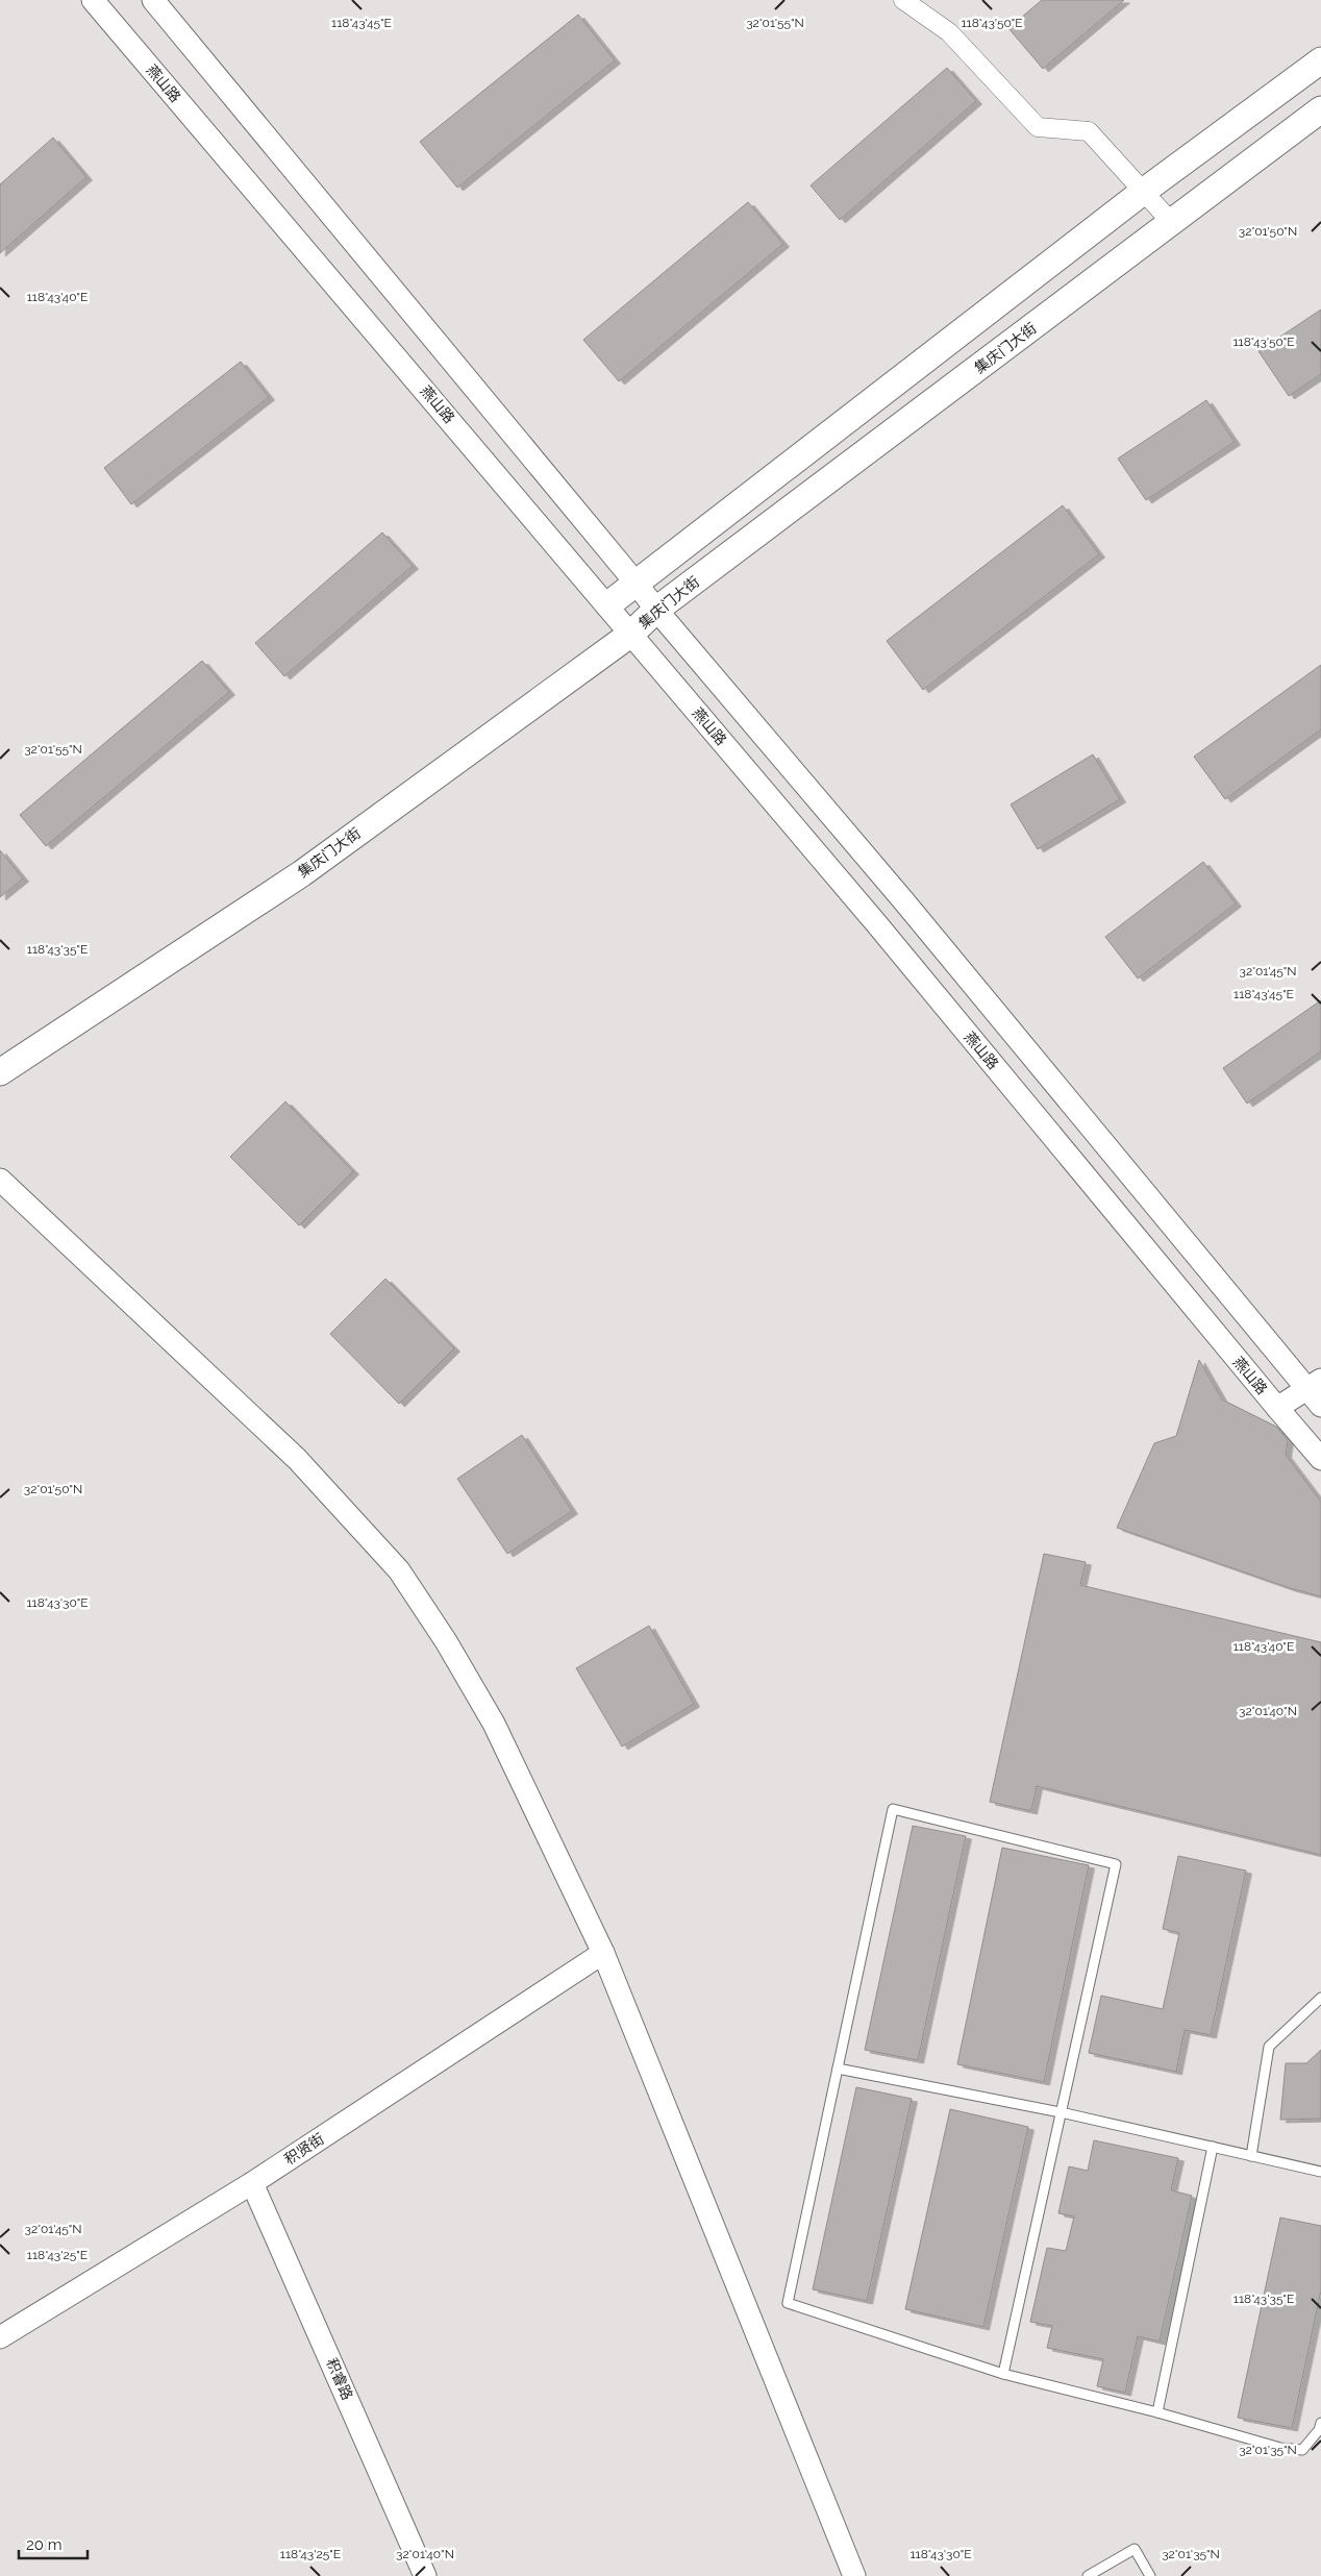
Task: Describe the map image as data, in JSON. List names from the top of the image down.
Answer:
{
  "streets": {
    "main road": ["集庆门大街"],
    "street": ["燕山路", "积贤街", "积睿路"]
  },
  "crossings": [
    ["燕山路", "集庆门大街"],
    ["积贤街", "积睿路"]
  ],
  "scale_bar": "20 m",
  "coordinates": [
    "32°01'55\"N",
    "118°43'45\"E",
    "118°43'50\"E",
    "32°01'50\"N",
    "118°43'40\"E",
    "118°43'35\"E",
    "32°01'45\"N",
    "118°43'30\"E",
    "32°01'40\"N",
    "118°43'25\"E",
    "32°01'35\"N"
  ]
}
